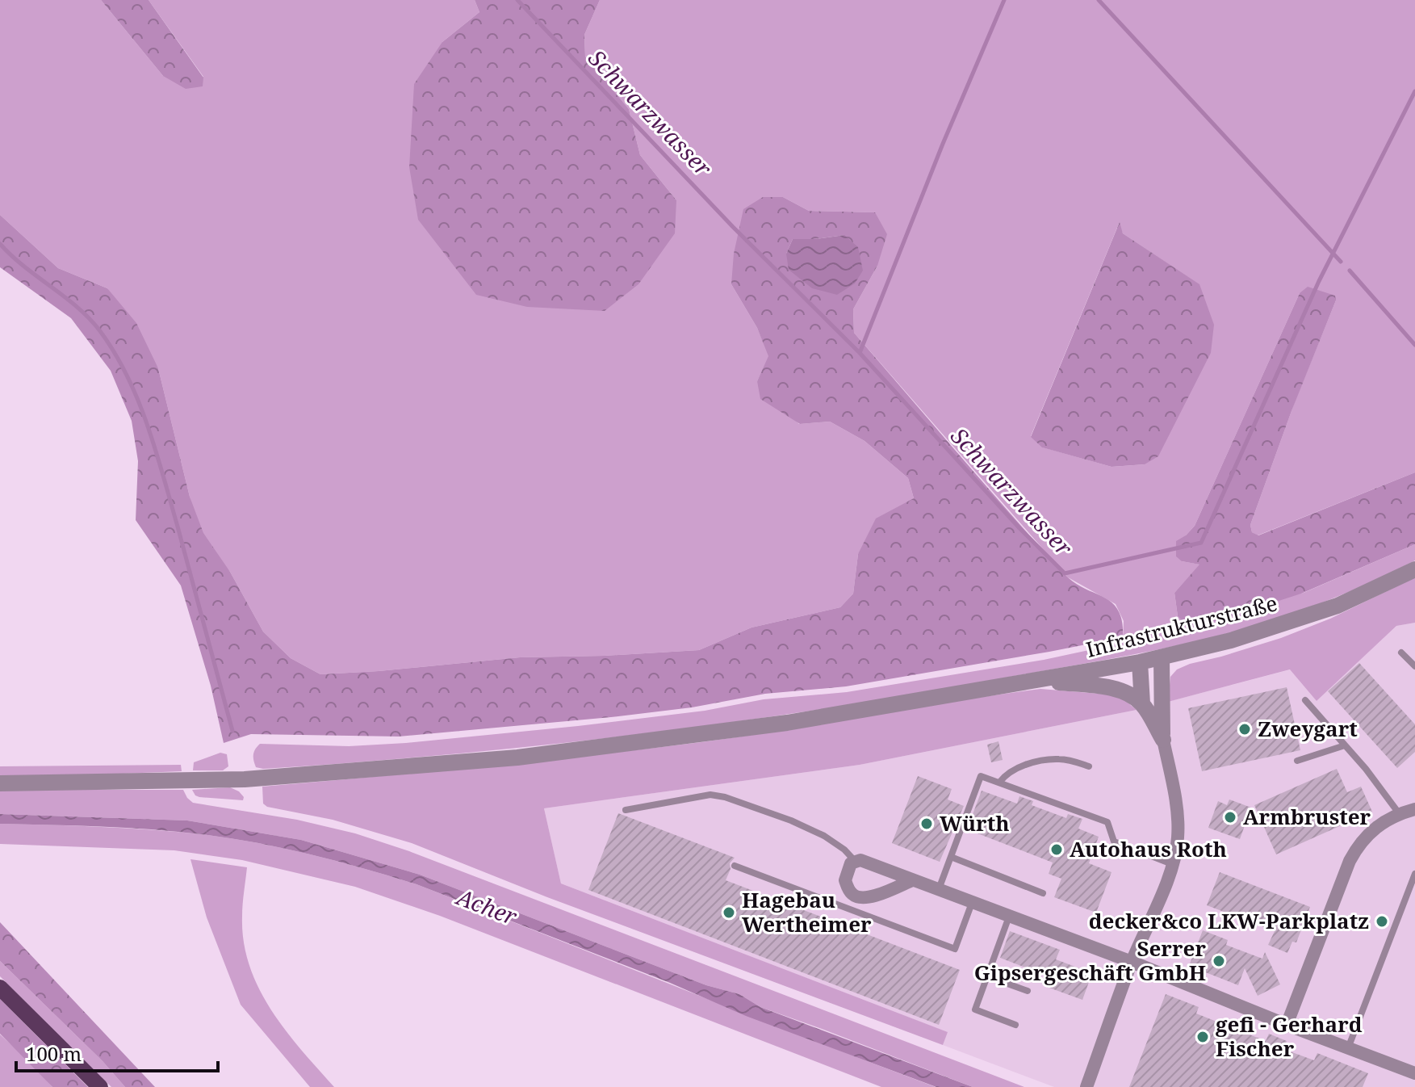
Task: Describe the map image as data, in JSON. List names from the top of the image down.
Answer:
{
  "streets": {
    "street": ["Infrastrukturstraße"]
  },
  "water": ["Schwarzwasser", "Acher"],
  "places": [
    "Zweygart",
    "Armbruster",
    "Würth",
    "Autohaus Roth",
    "Hagebau Wertheimer",
    "decker&co LKW-Parkplatz",
    "Serrer Gipsergeschäft GmbH",
    "gefi - Gerhard Fischer"
  ],
  "scale_bar": "100 m"
}
